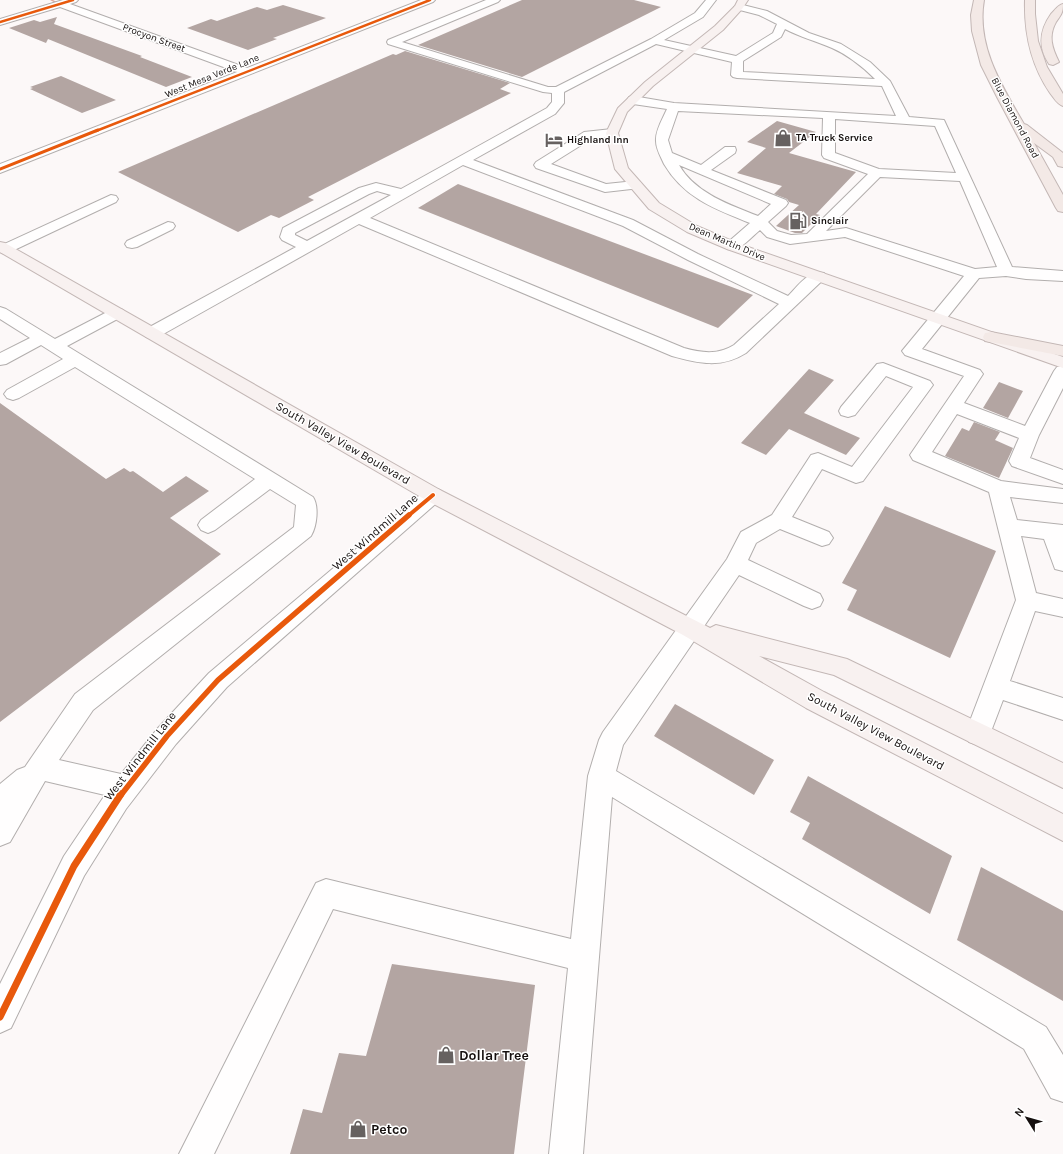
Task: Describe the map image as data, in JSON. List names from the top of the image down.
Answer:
{
  "streets": {
    "highway": ["Blue Diamond Road"],
    "main road": ["Dean Martin Drive", "South Valley View Boulevard"],
    "street": ["Procyon Street", "West Mesa Verde Lane", "West Windmill Lane"]
  },
  "crossings": [
    ["Procyon Street", "West Mesa Verde Lane"],
    ["South Valley View Boulevard", "West Windmill Lane"]
  ],
  "places": {
    "shop": ["TA Truck Service", "Dollar Tree", "Petco"],
    "hotel": ["Highland Inn"],
    "fuel station": ["Sinclair"]
  },
  "north": "top left"
}
